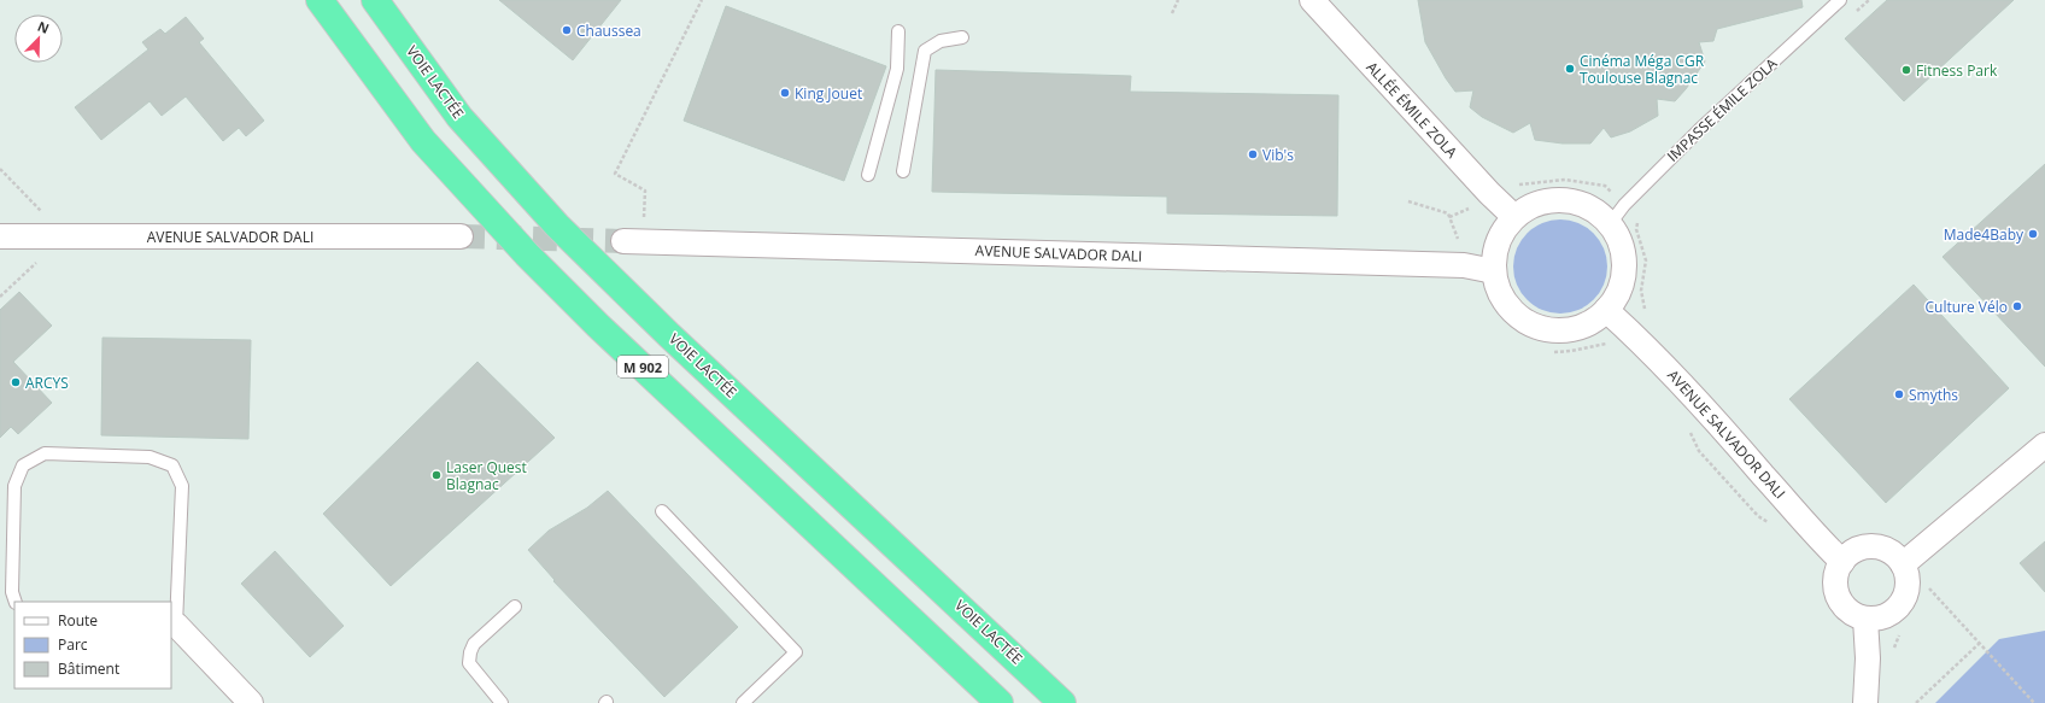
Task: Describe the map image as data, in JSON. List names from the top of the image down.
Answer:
{
  "streets": {
    "highway": ["VOIE LACTÉE", "M 902"],
    "street": ["ALLÉE ÉMILE ZOLA", "AVENUE SALVADOR DALI"],
    "lane": ["IMPASSE ÉMILE ZOLA"]
  },
  "crossings": [
    ["ALLÉE ÉMILE ZOLA", "IMPASSE ÉMILE ZOLA"],
    ["ALLÉE ÉMILE ZOLA", "AVENUE SALVADOR DALI"],
    ["IMPASSE ÉMILE ZOLA", "AVENUE SALVADOR DALI"]
  ],
  "places": [
    "Chaussea",
    "Cinéma Méga CGR Toulouse Blagnac",
    "Fitness Park",
    "King Jouet",
    "Vib's",
    "Made4Baby",
    "Culture Vélo",
    "ARCYS",
    "Smyths",
    "Laser Quest Blagnac"
  ],
  "legend": ["Route", "Parc", "Bâtiment"],
  "north": "top right"
}
